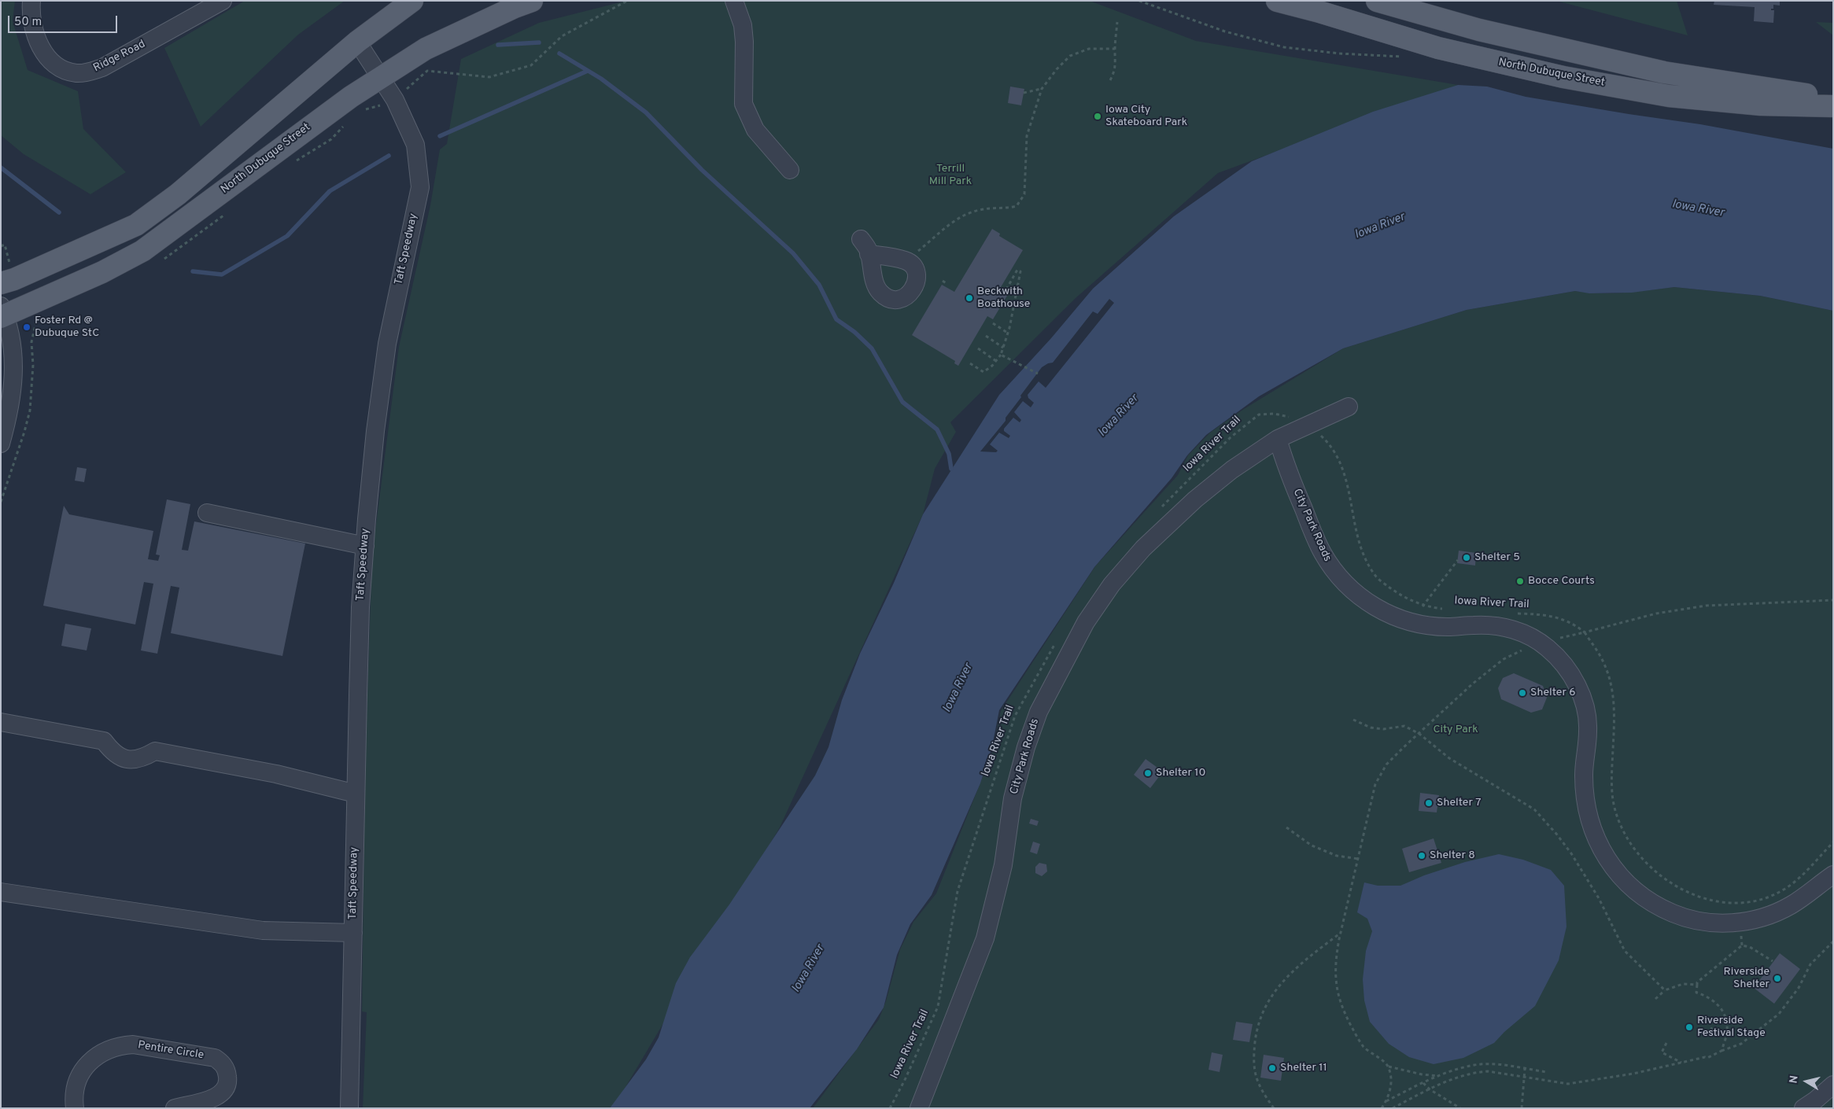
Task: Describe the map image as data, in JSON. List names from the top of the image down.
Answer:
{
  "streets": {
    "main road": ["North Dubuque Street"],
    "street": [
      "Ridge Road",
      "Taft Speedway",
      "City Park Roads",
      "Pentire Circle"
    ],
    "path": ["Iowa River Trail"]
  },
  "crossings": [
    ["North Dubuque Street", "Taft Speedway"],
    ["Iowa River Trail", "City Park Roads"]
  ],
  "water": ["Iowa River"],
  "parks": ["Terrill Mill Park", "City Park"],
  "places": [
    "Iowa City Skateboard Park",
    "Beckwith Boathouse",
    "Foster Rd @ Dubuque StC",
    "Shelter 5",
    "Bocce Courts",
    "Shelter 6",
    "Shelter 10",
    "Shelter 7",
    "Shelter 8",
    "Riverside Shelter",
    "Riverside Festival Stage",
    "Shelter 11"
  ],
  "scale_bar": "50 m",
  "north": "left"
}
